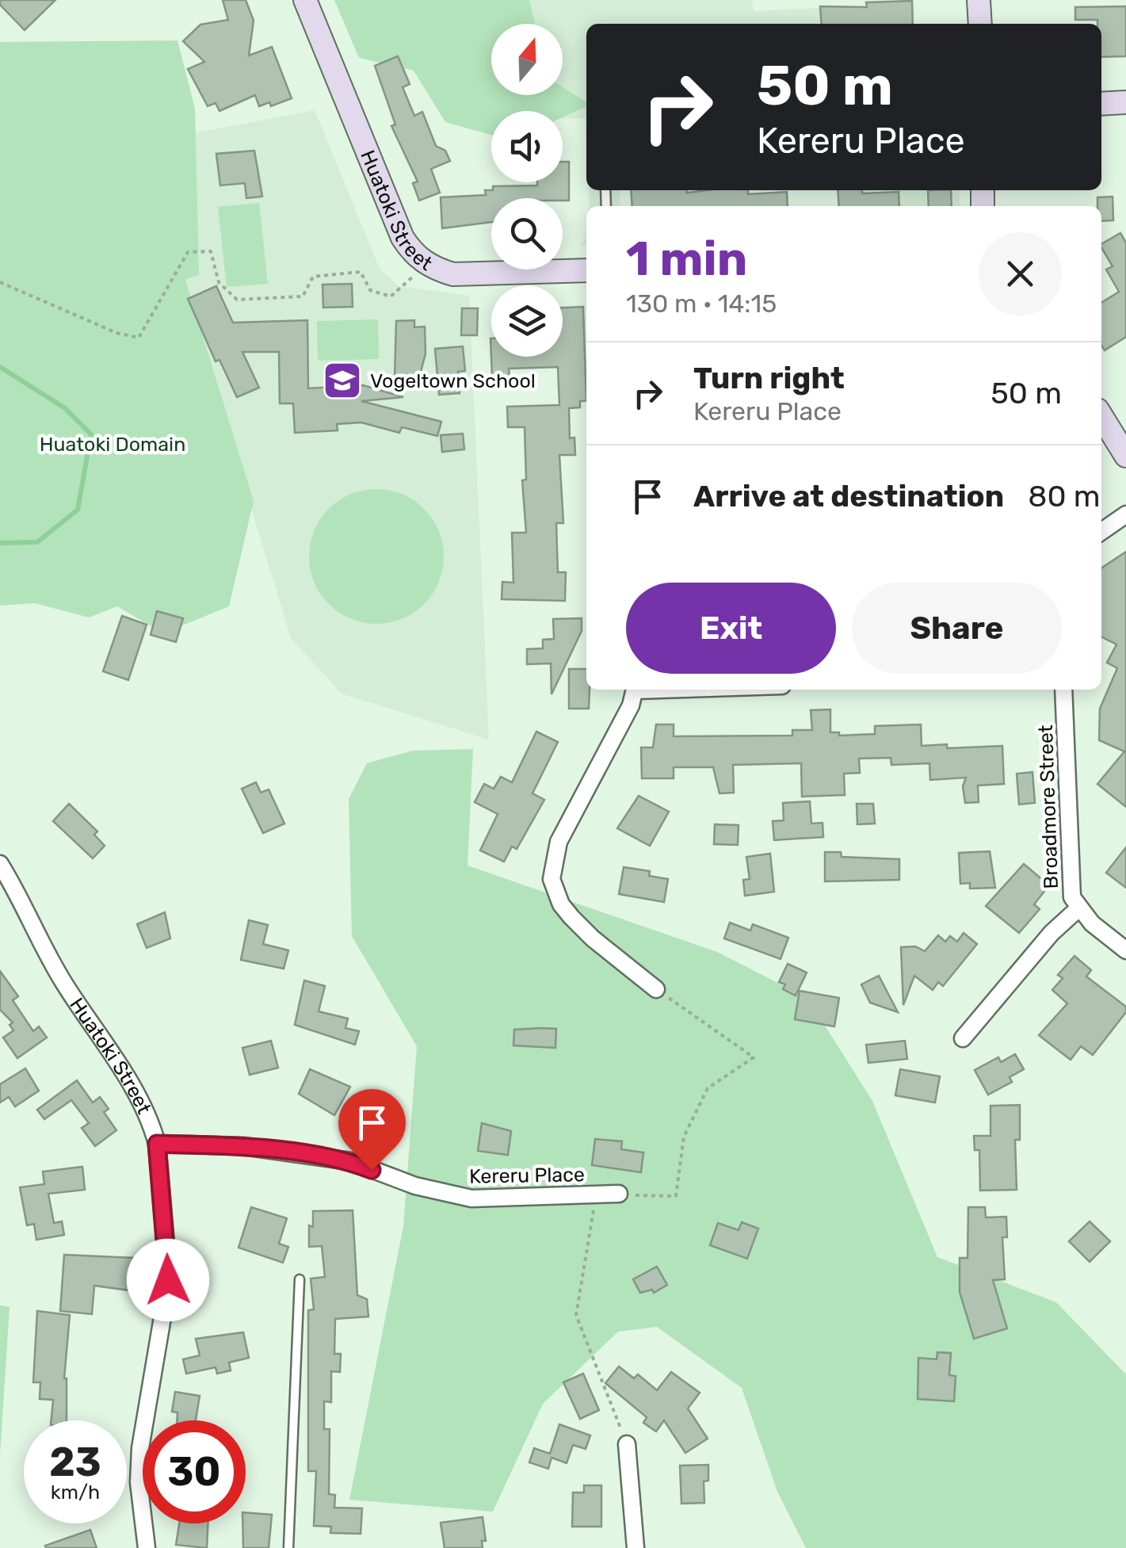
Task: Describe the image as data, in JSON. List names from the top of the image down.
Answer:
{
  "streets": {
    "main road": ["Huatoki Street"],
    "street": ["Broadmore Street", "Kereru Place"]
  },
  "crossings": [
    ["Huatoki Street", "Kereru Place"]
  ],
  "parks": ["Huatoki Domain"],
  "places": {
    "school or university": ["Vogeltown School"]
  },
  "north": "top",
  "page": {
    "turn": ["50 m", "Kereru Place"],
    "heading": ["1 min", "130 m · 14:15"],
    "list": [
      {
        "name": "Turn right",
        "note": "Kereru Place",
        "value": "50 m"
      },
      {
        "name": "Arrive at destination",
        "value": "80 m"
      }
    ],
    "buttons": ["Exit", "Share"],
    "speed": "23 km/h",
    "limit": "30"
  }
}
